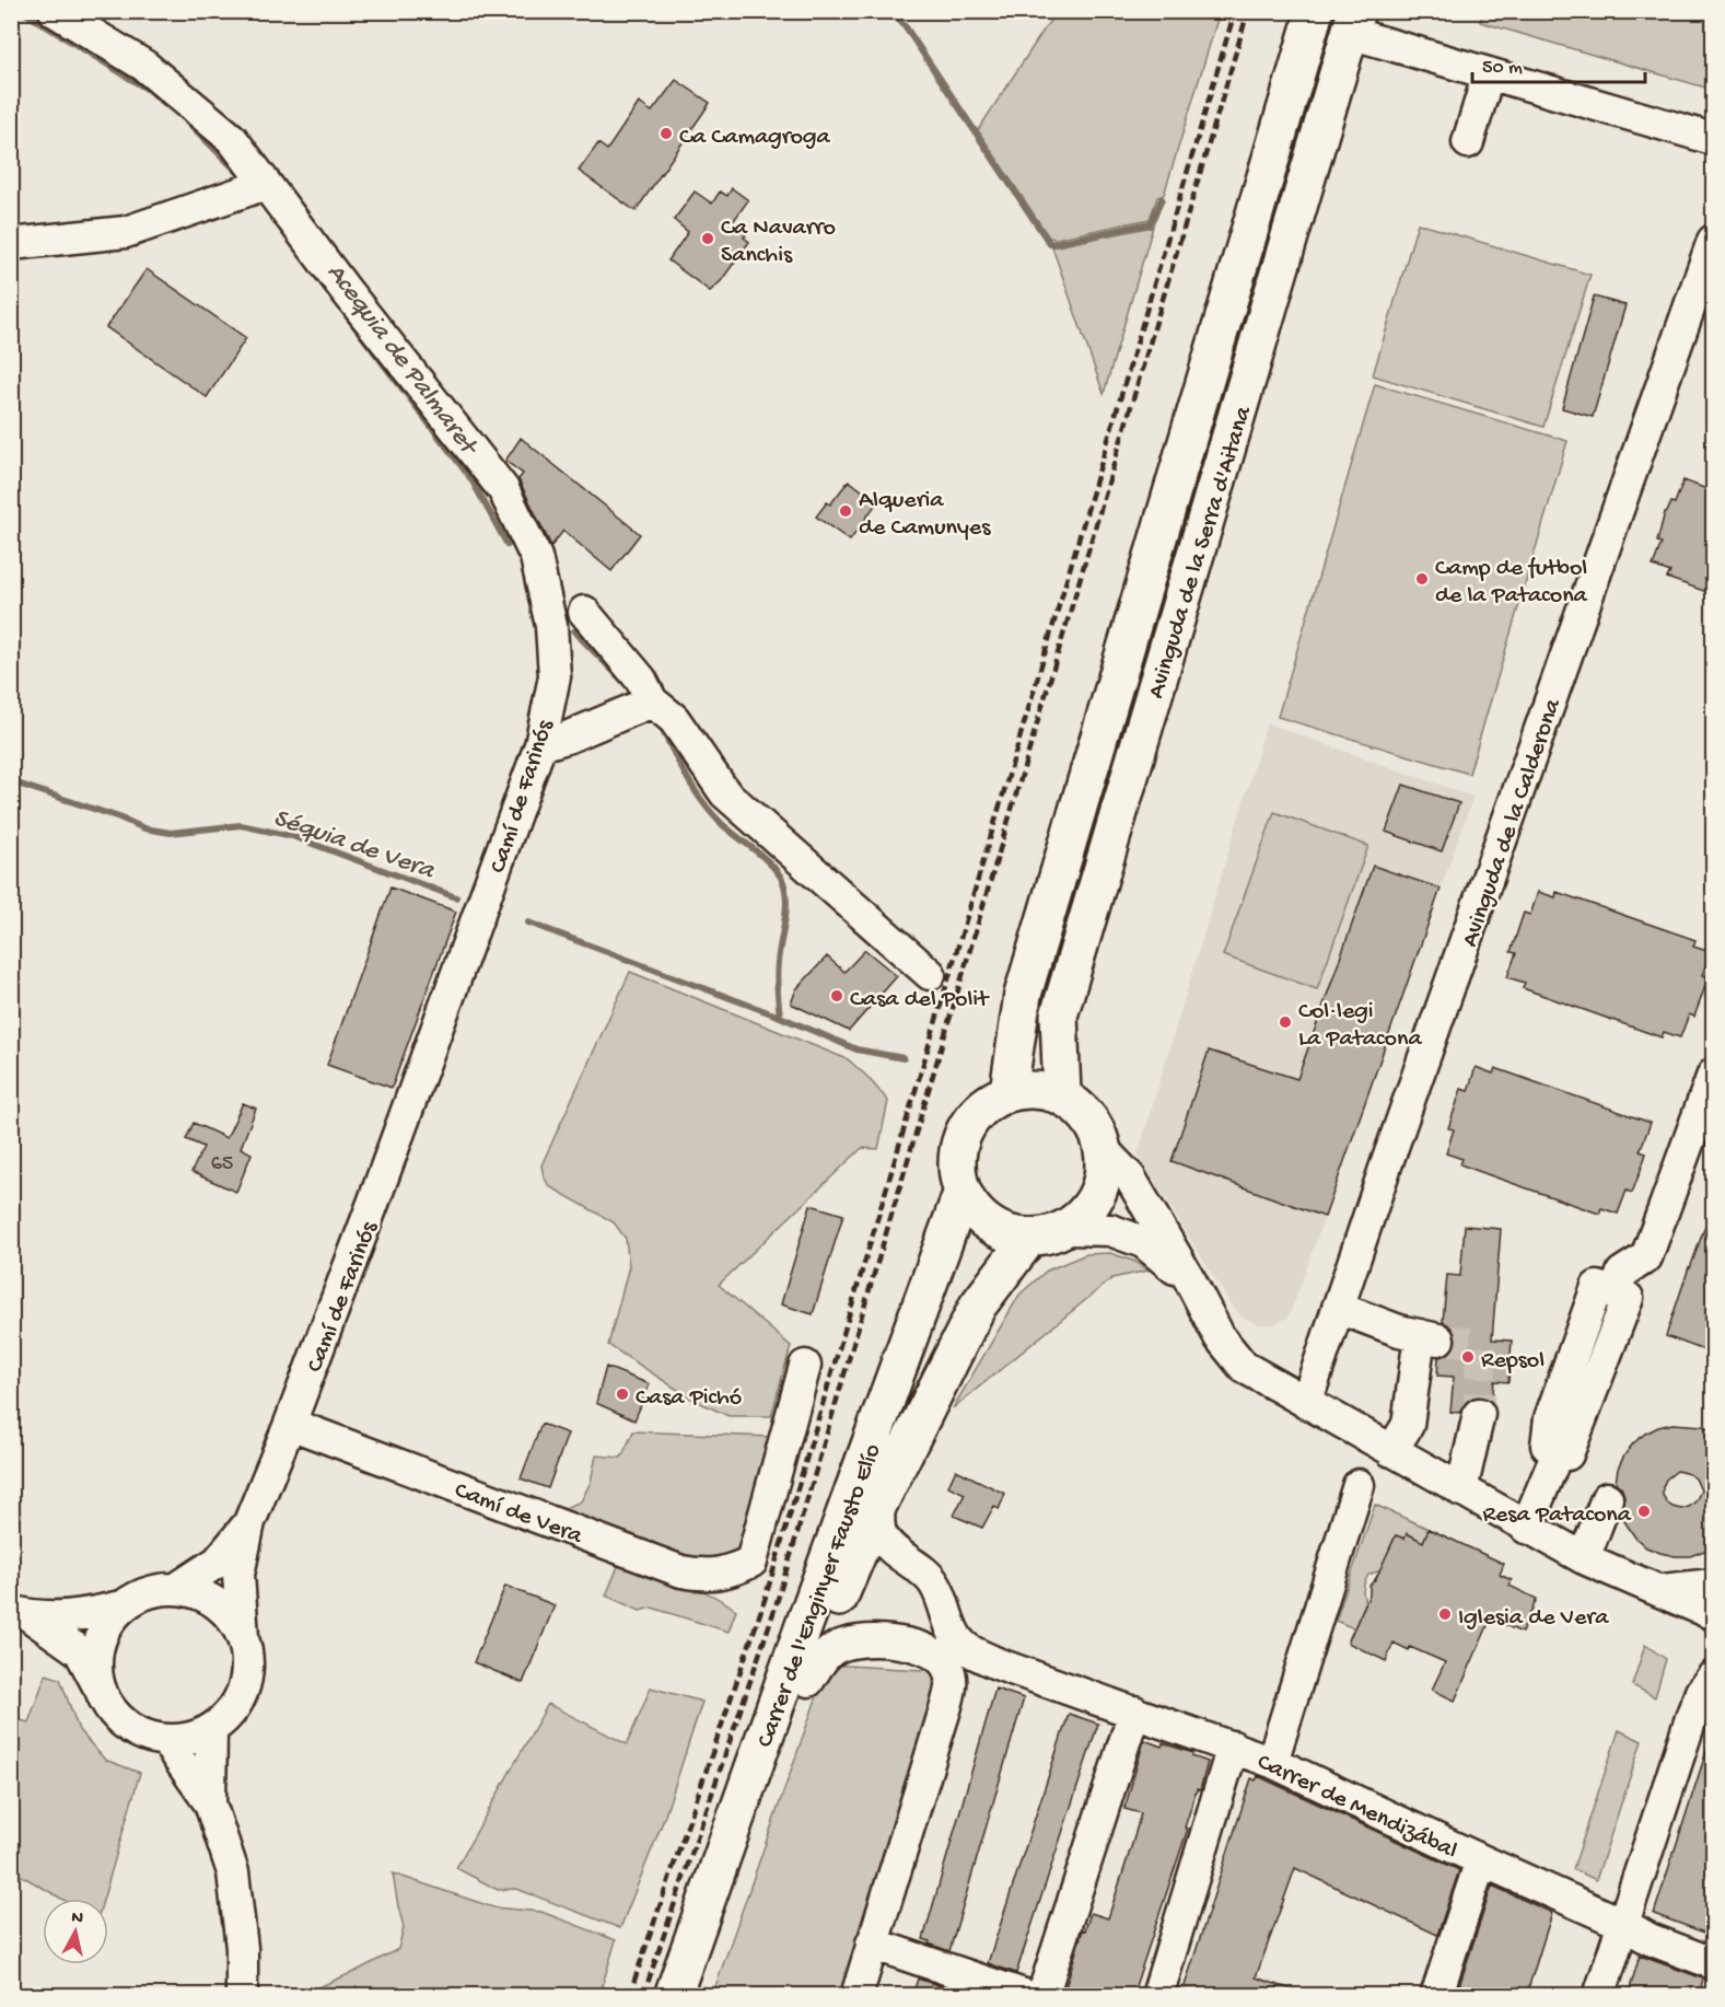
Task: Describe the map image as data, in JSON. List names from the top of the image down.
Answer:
{
  "streets": {
    "main road": ["Avinguda de la Serra d'Aitana", "Carrer de l'Enginyer Fausto Elío"],
    "street": [
      "Camí de Farinós",
      "Avinguda de la Calderona",
      "Camí de Vera",
      "Carrer de Mendizábal"
    ]
  },
  "crossings": [
    ["Avinguda de la Serra d'Aitana", "Carrer de l'Enginyer Fausto Elío"],
    ["Camí de Farinós", "Camí de Vera"],
    ["Carrer de l'Enginyer Fausto Elío", "Carrer de Mendizábal"]
  ],
  "water": ["Acequia de Palmaret", "Séquia de Vera"],
  "places": [
    "Ca Camagroga",
    "Ca Navarro Sanchis",
    "Alqueria de Camunyes",
    "Camp de futbol de la Patacona",
    "Casa del Polit",
    "Col·legi La Patacona",
    "Repsol",
    "Casa Pichó",
    "Resa Patacona",
    "Iglesia de Vera"
  ],
  "house_numbers": ["65"],
  "scale_bar": "50 m",
  "north": "top"
}
